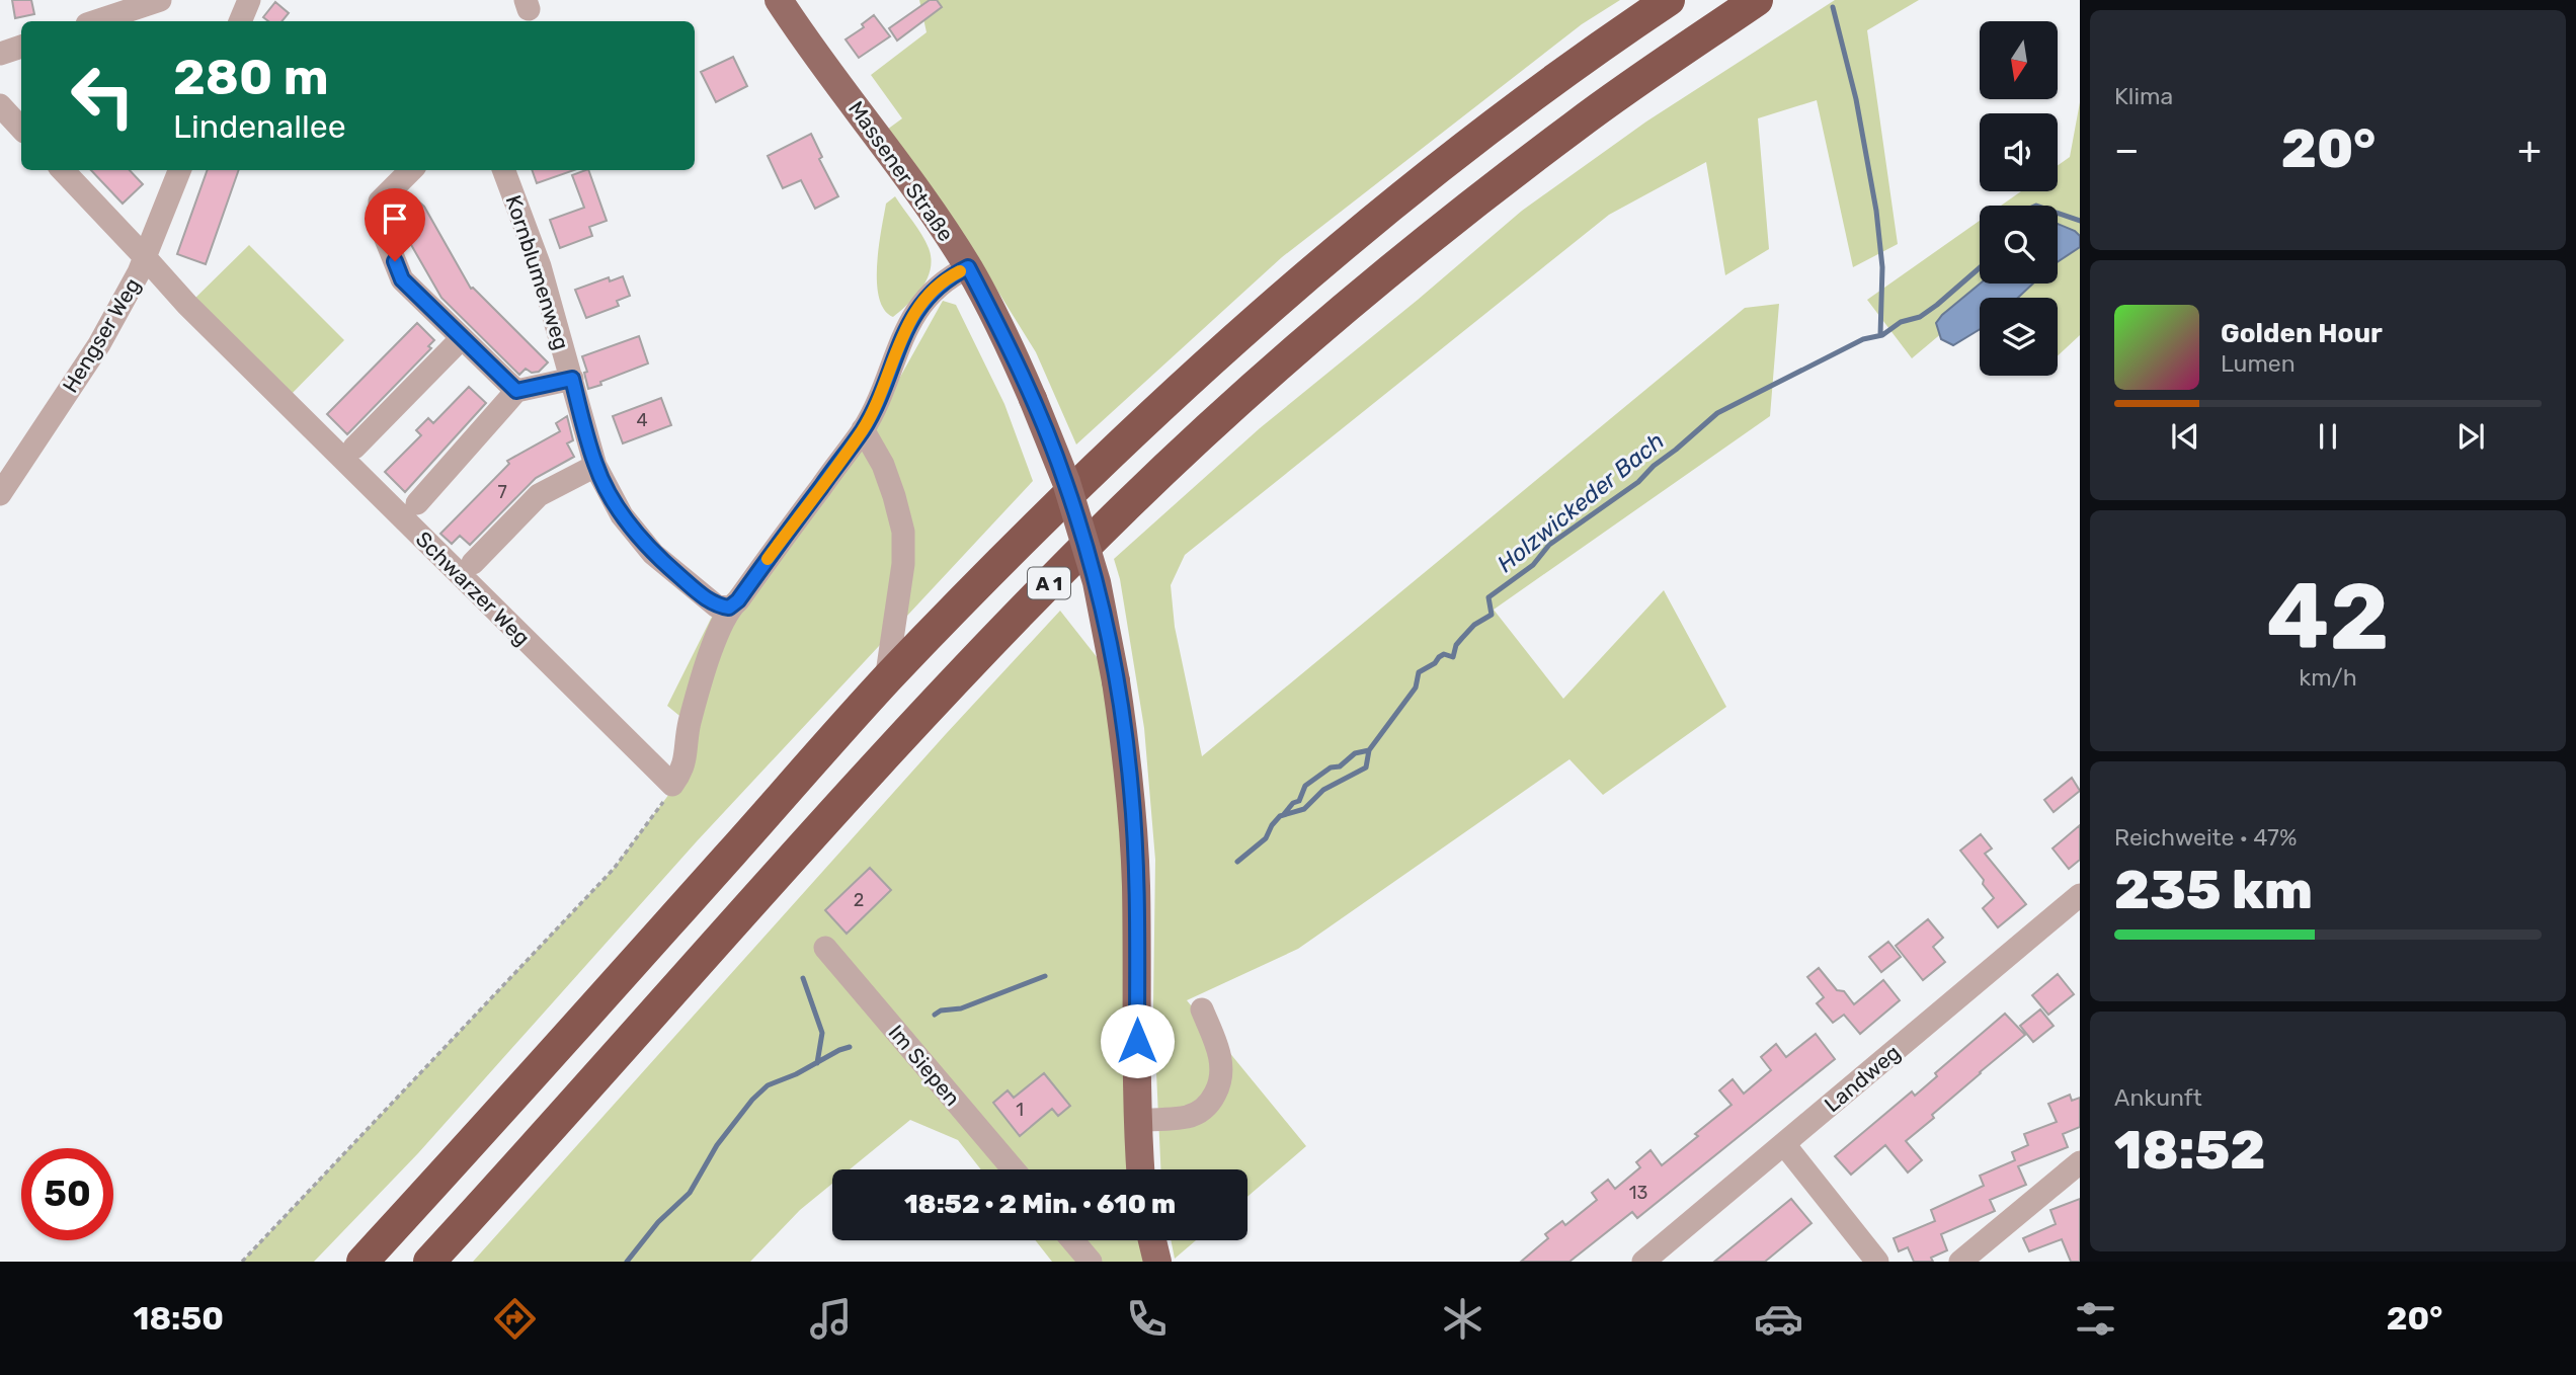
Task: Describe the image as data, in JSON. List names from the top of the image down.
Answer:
{
  "streets": {
    "highway": ["A 1"],
    "main road": ["Massener Straße"],
    "street": [
      "Kornblumenweg",
      "Hengser Weg",
      "Schwarzer Weg",
      "Im Siepen",
      "Landweg"
    ]
  },
  "crossings": [
    ["Hengser Weg", "Schwarzer Weg"]
  ],
  "water": ["Holzwickeder Bach"],
  "house_numbers": [
    "4",
    "7",
    "2",
    "1",
    "13"
  ],
  "north": "bottom",
  "page": {
    "tile": [
      "Klima",
      ["42", "km/h"],
      ["Reichweite · 47%", "235 km"],
      ["Ankunft", "18:52"]
    ],
    "turn": ["280 m", "Lindenallee"],
    "heat": ["−", "20°", "+"],
    "song": ["Golden Hour", "Lumen"],
    "limit": "50",
    "trip": "18:52 · 2 Min. · 610 m",
    "tabs": ["18:50", "20°"]
  }
}
